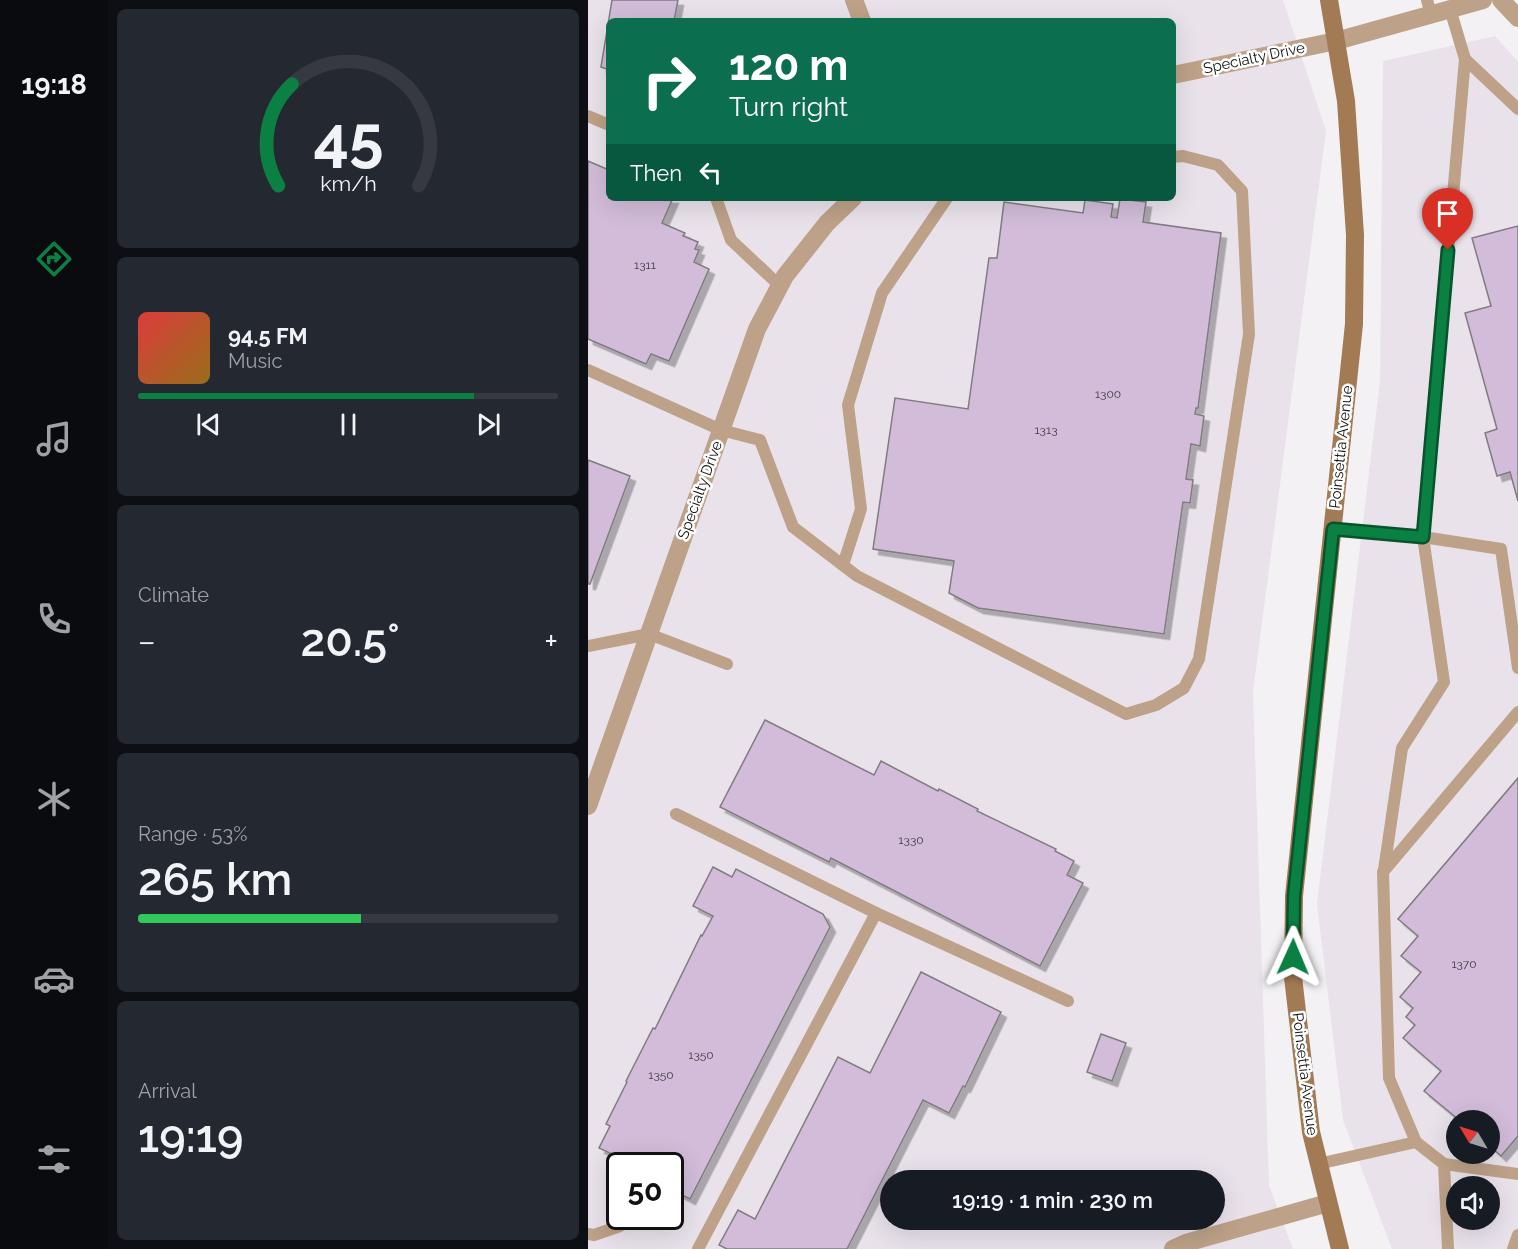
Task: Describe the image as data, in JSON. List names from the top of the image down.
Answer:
{
  "streets": {
    "main road": ["Poinsettia Avenue"],
    "street": ["Specialty Drive"]
  },
  "crossings": [
    ["Specialty Drive", "Poinsettia Avenue"]
  ],
  "house_numbers": [
    "1311",
    "1300",
    "1313",
    "1330",
    "1370",
    "1350",
    "1350"
  ],
  "north": "top left",
  "page": {
    "tabs": "19:18",
    "turn": ["120 m", "Turn right"],
    "then": "Then",
    "song": ["94.5 FM", "Music"],
    "tile": [
      "Climate",
      ["Range · 53%", "265 km"],
      ["Arrival", "19:19"]
    ],
    "heat": ["−", "20.5°", "+"],
    "limit": "50",
    "trip": "19:19 · 1 min · 230 m",
    "gauge": ["45", "km/h"]
  }
}
